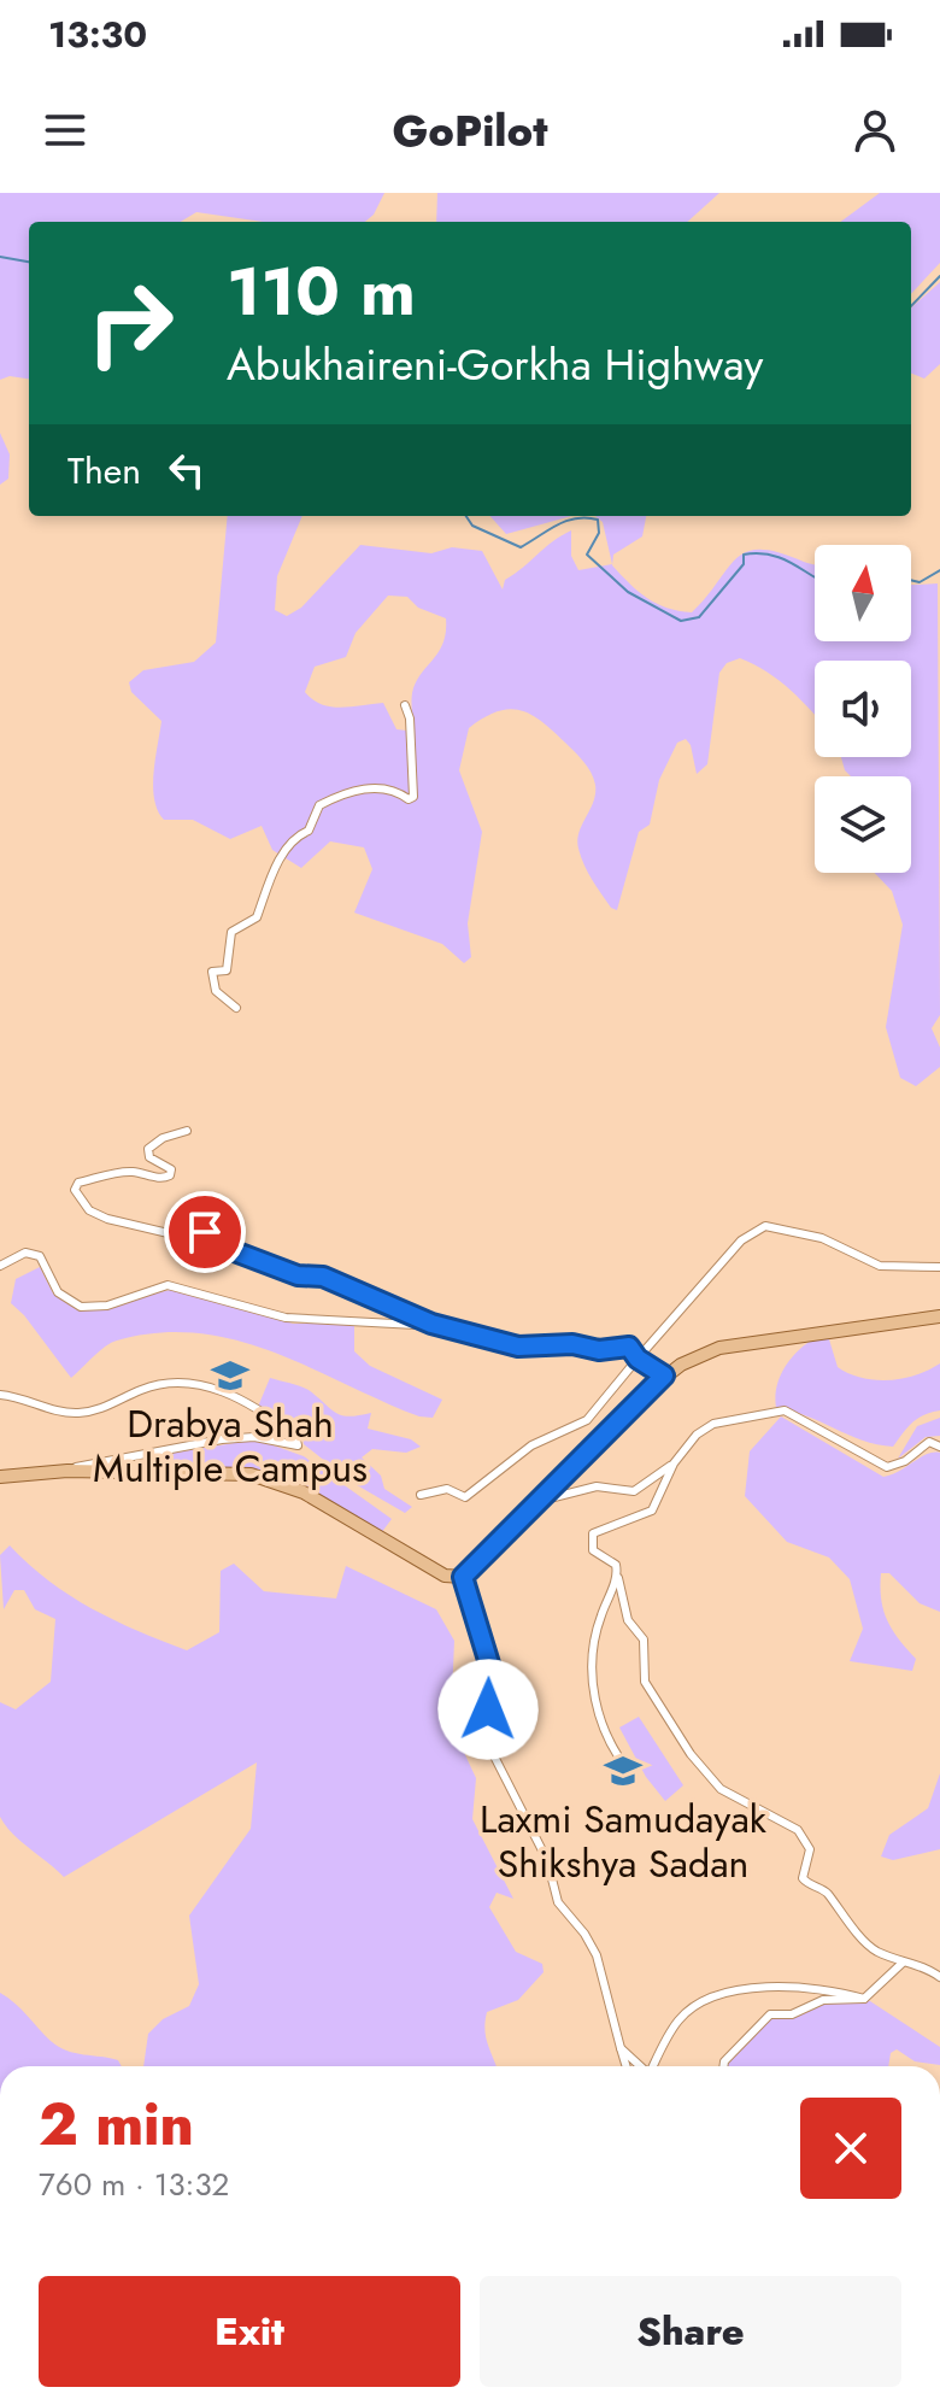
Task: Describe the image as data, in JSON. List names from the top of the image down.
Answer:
{
  "places": {
    "school or university": ["Drabya Shah Multiple Campus", "Laxmi Samudayak Shikshya Sadan"]
  },
  "north": "top",
  "page": {
    "status": "13:30",
    "header": "GoPilot",
    "turn": ["110 m", "Abukhaireni-Gorkha Highway"],
    "then": "Then",
    "heading": ["2 min", "760 m · 13:32"],
    "buttons": ["Exit", "Share"]
  }
}
